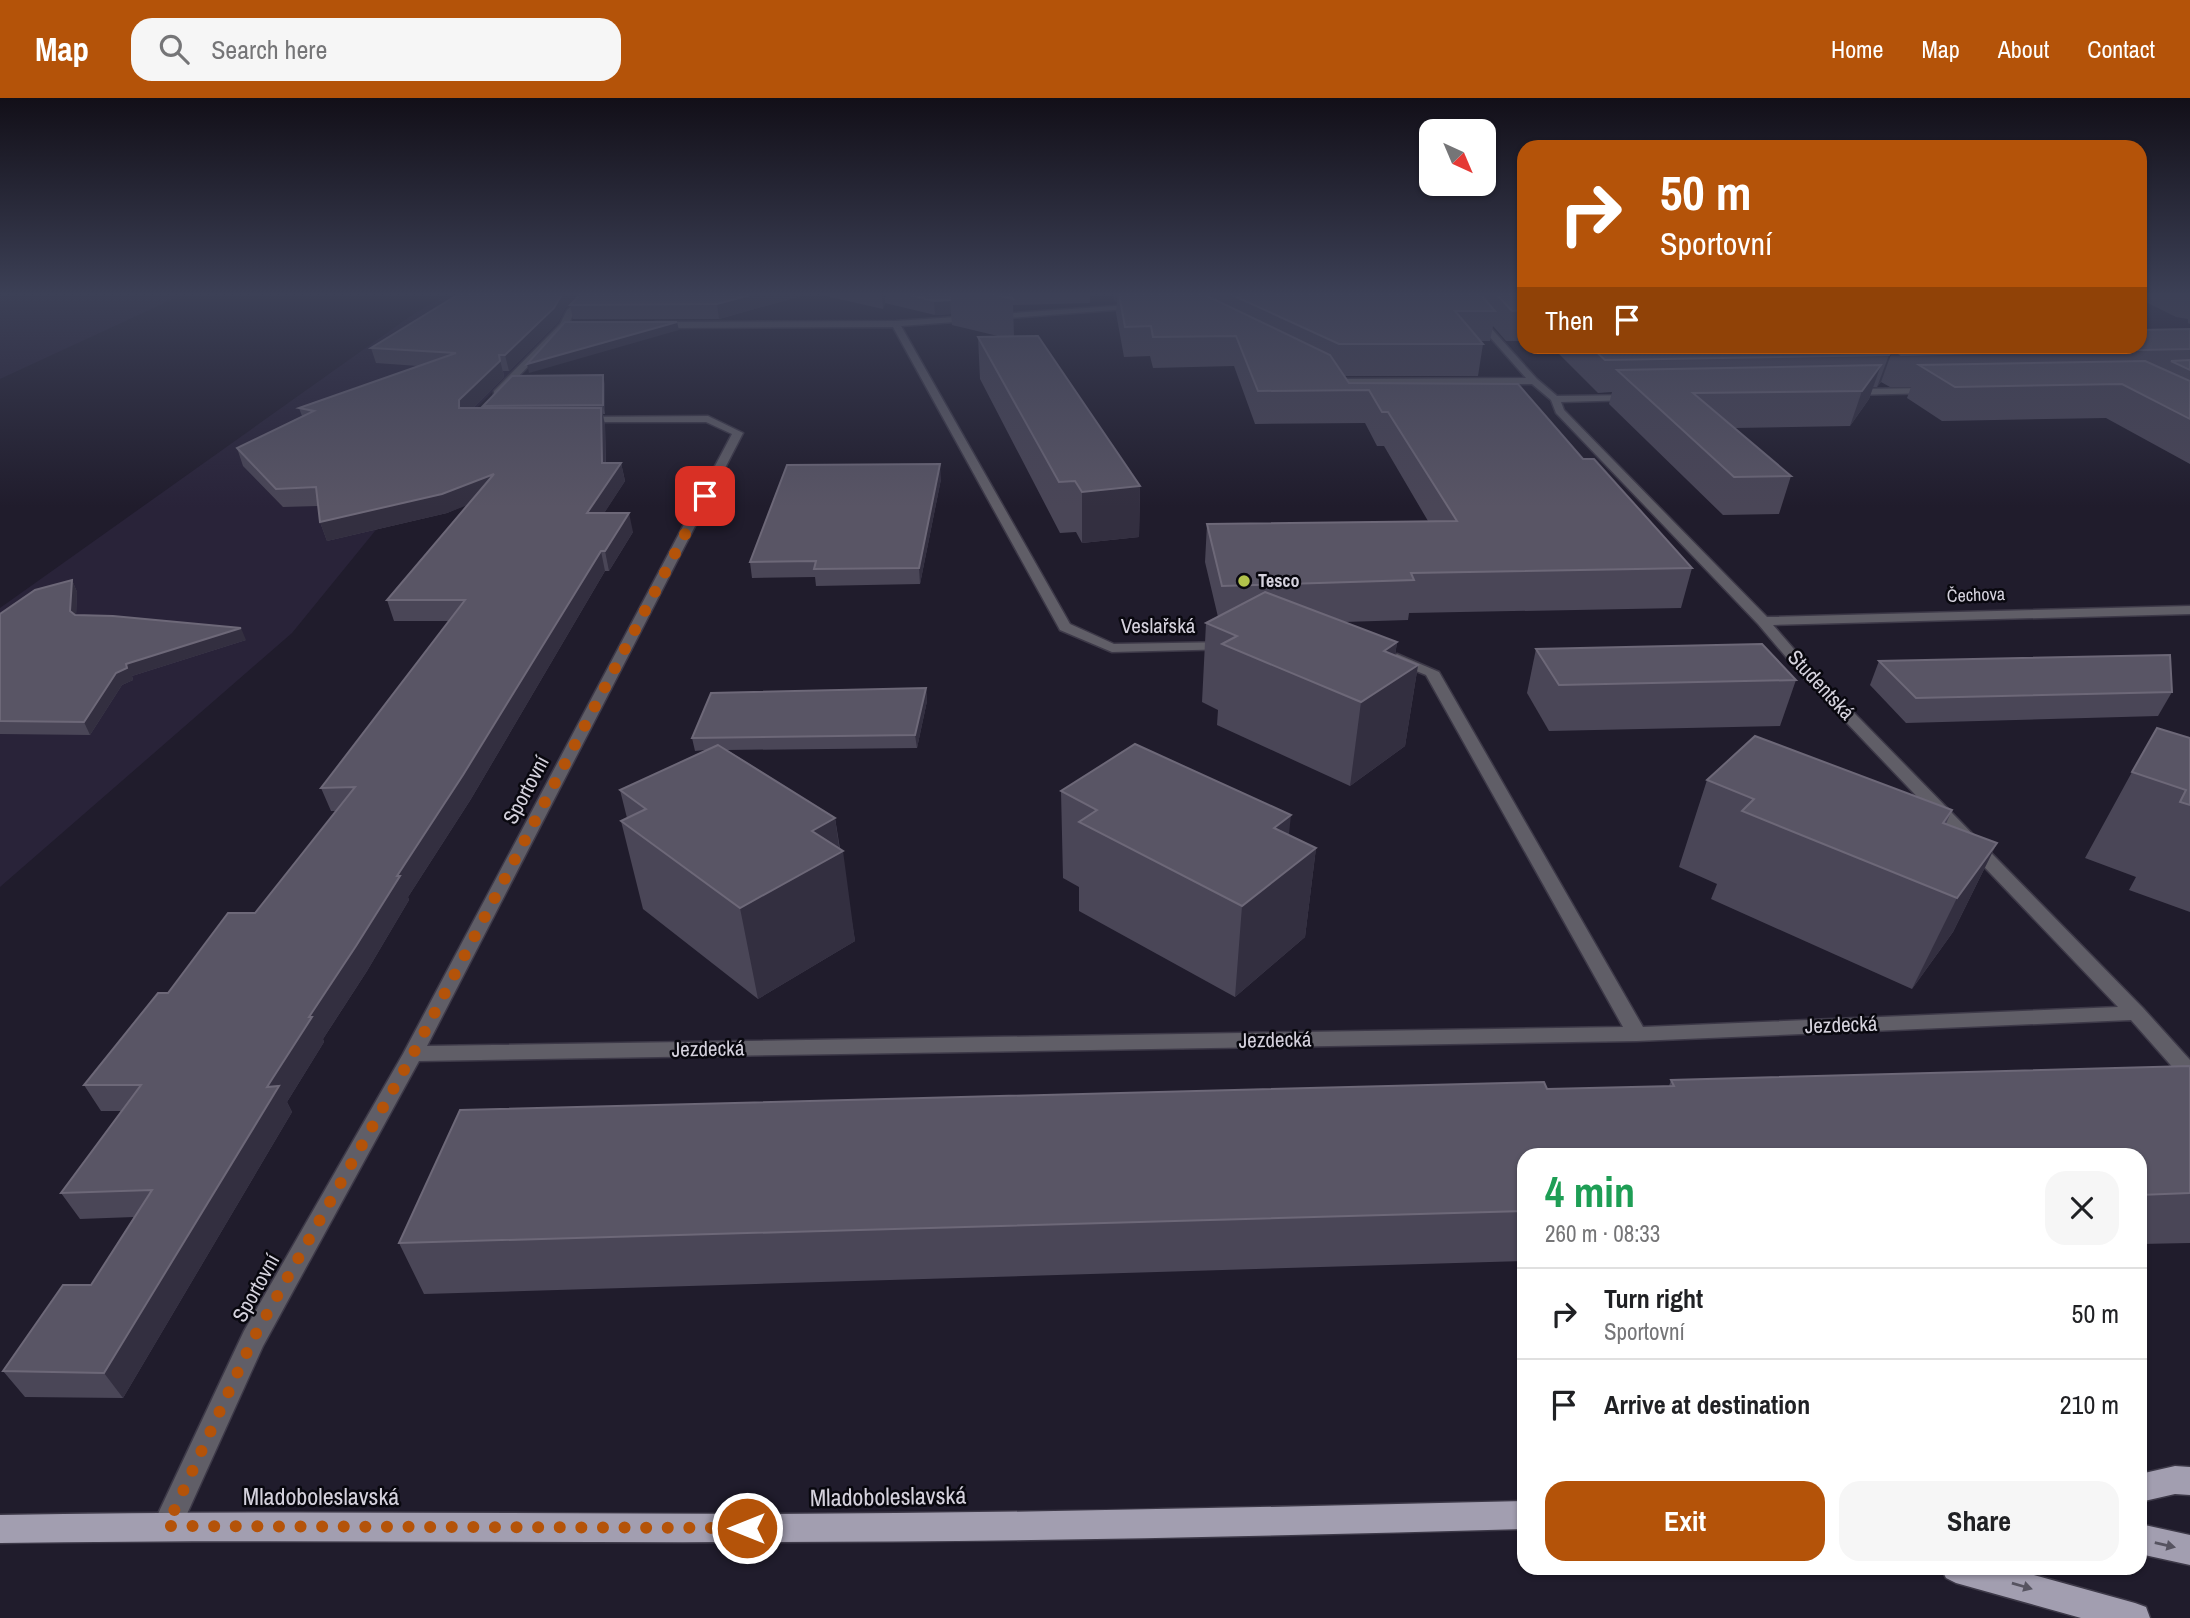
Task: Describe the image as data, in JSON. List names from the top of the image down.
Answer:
{
  "streets": {
    "main road": ["Mladoboleslavská"],
    "street": [
      "Čechova",
      "Veslařská",
      "Studentská",
      "Sportovní",
      "Jezdecká"
    ]
  },
  "crossings": [
    ["Čechova", "Studentská"],
    ["Studentská", "Jezdecká"],
    ["Sportovní", "Jezdecká"],
    ["Sportovní", "Mladoboleslavská"]
  ],
  "places": ["Tesco"],
  "north": "bottom right",
  "page": {
    "header": "Map",
    "search": "Search here",
    "nav": [
      "Home",
      "Map",
      "About",
      "Contact"
    ],
    "turn": ["50 m", "Sportovní"],
    "then": "Then",
    "heading": ["4 min", "260 m · 08:33"],
    "list": [
      {
        "name": "Turn right",
        "note": "Sportovní",
        "value": "50 m"
      },
      {
        "name": "Arrive at destination",
        "value": "210 m"
      }
    ],
    "buttons": ["Exit", "Share"]
  }
}
